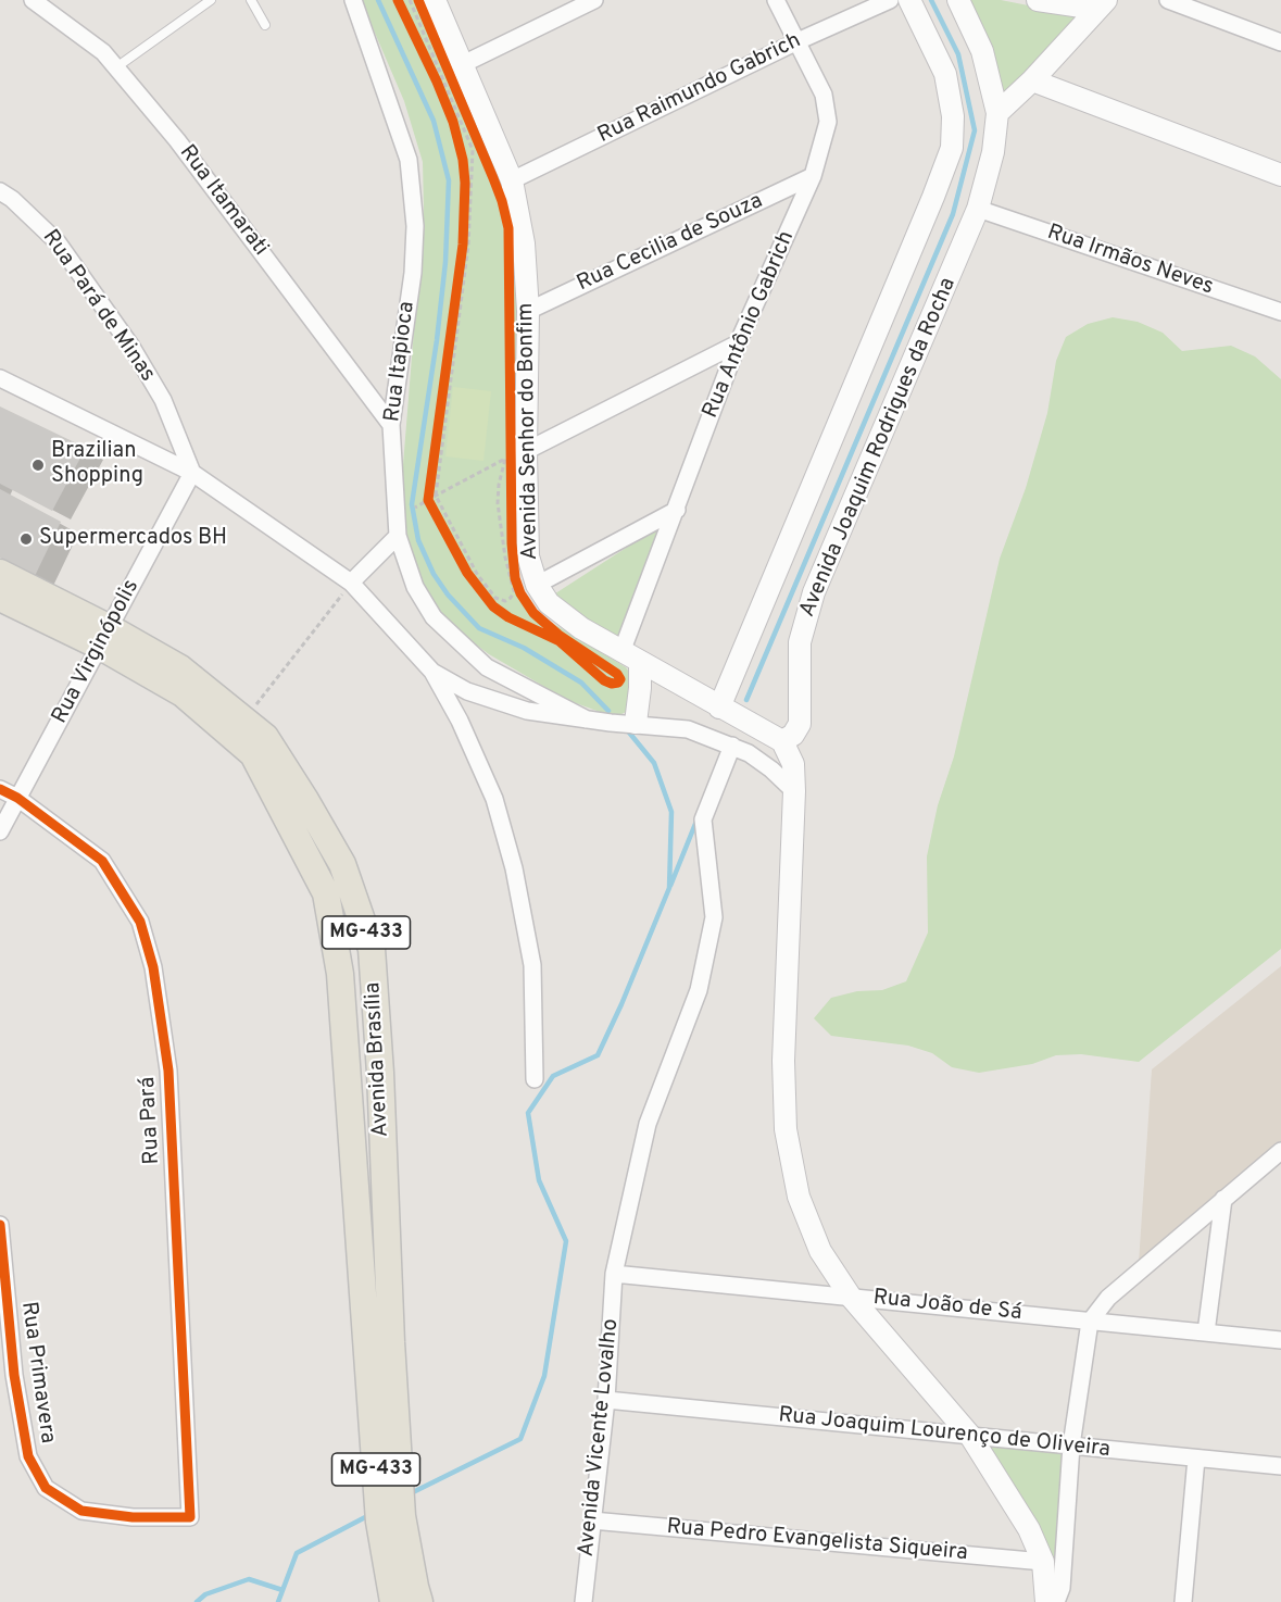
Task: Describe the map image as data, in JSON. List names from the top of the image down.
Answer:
{
  "streets": {
    "main road": ["MG-433", "Avenida Brasília"],
    "street": [
      "Rua Raimundo Gabrich",
      "Rua Itamarati",
      "Rua Cecilia de Souza",
      "Rua Irmãos Neves",
      "Rua Pará de Minas",
      "Rua Antônio Gabrich",
      "Rua Itapioca",
      "Avenida Senhor do Bonfim",
      "Avenida Joaquim Rodrigues da Rocha",
      "Rua Virginópolis",
      "Rua Pará",
      "Rua João de Sá",
      "Rua Primavera",
      "Rua Joaquim Lourenço de Oliveira",
      "Avenida Vicente Lovalho",
      "Rua Pedro Evangelista Siqueira"
    ]
  },
  "crossings": [
    ["Rua Raimundo Gabrich", "Rua Antônio Gabrich"],
    ["Rua Raimundo Gabrich", "Avenida Senhor do Bonfim"],
    ["Rua Itamarati", "Rua Itapioca"],
    ["Rua Cecilia de Souza", "Rua Antônio Gabrich"],
    ["Rua Cecilia de Souza", "Avenida Senhor do Bonfim"],
    ["Rua Irmãos Neves", "Avenida Joaquim Rodrigues da Rocha"],
    ["Rua Pará de Minas", "Rua Virginópolis"],
    ["Rua Antônio Gabrich", "Avenida Senhor do Bonfim"],
    ["Avenida Senhor do Bonfim", "Avenida Joaquim Rodrigues da Rocha"],
    ["Rua Virginópolis", "Avenida Brasília"],
    ["Rua Virginópolis", "Rua Pará"],
    ["Rua Pará", "Rua Primavera"],
    ["Rua João de Sá", "Avenida Vicente Lovalho"],
    ["Rua Joaquim Lourenço de Oliveira", "Avenida Vicente Lovalho"],
    ["Avenida Vicente Lovalho", "Rua Pedro Evangelista Siqueira"]
  ],
  "places": ["Brazilian Shopping", "Supermercados BH"]
}
